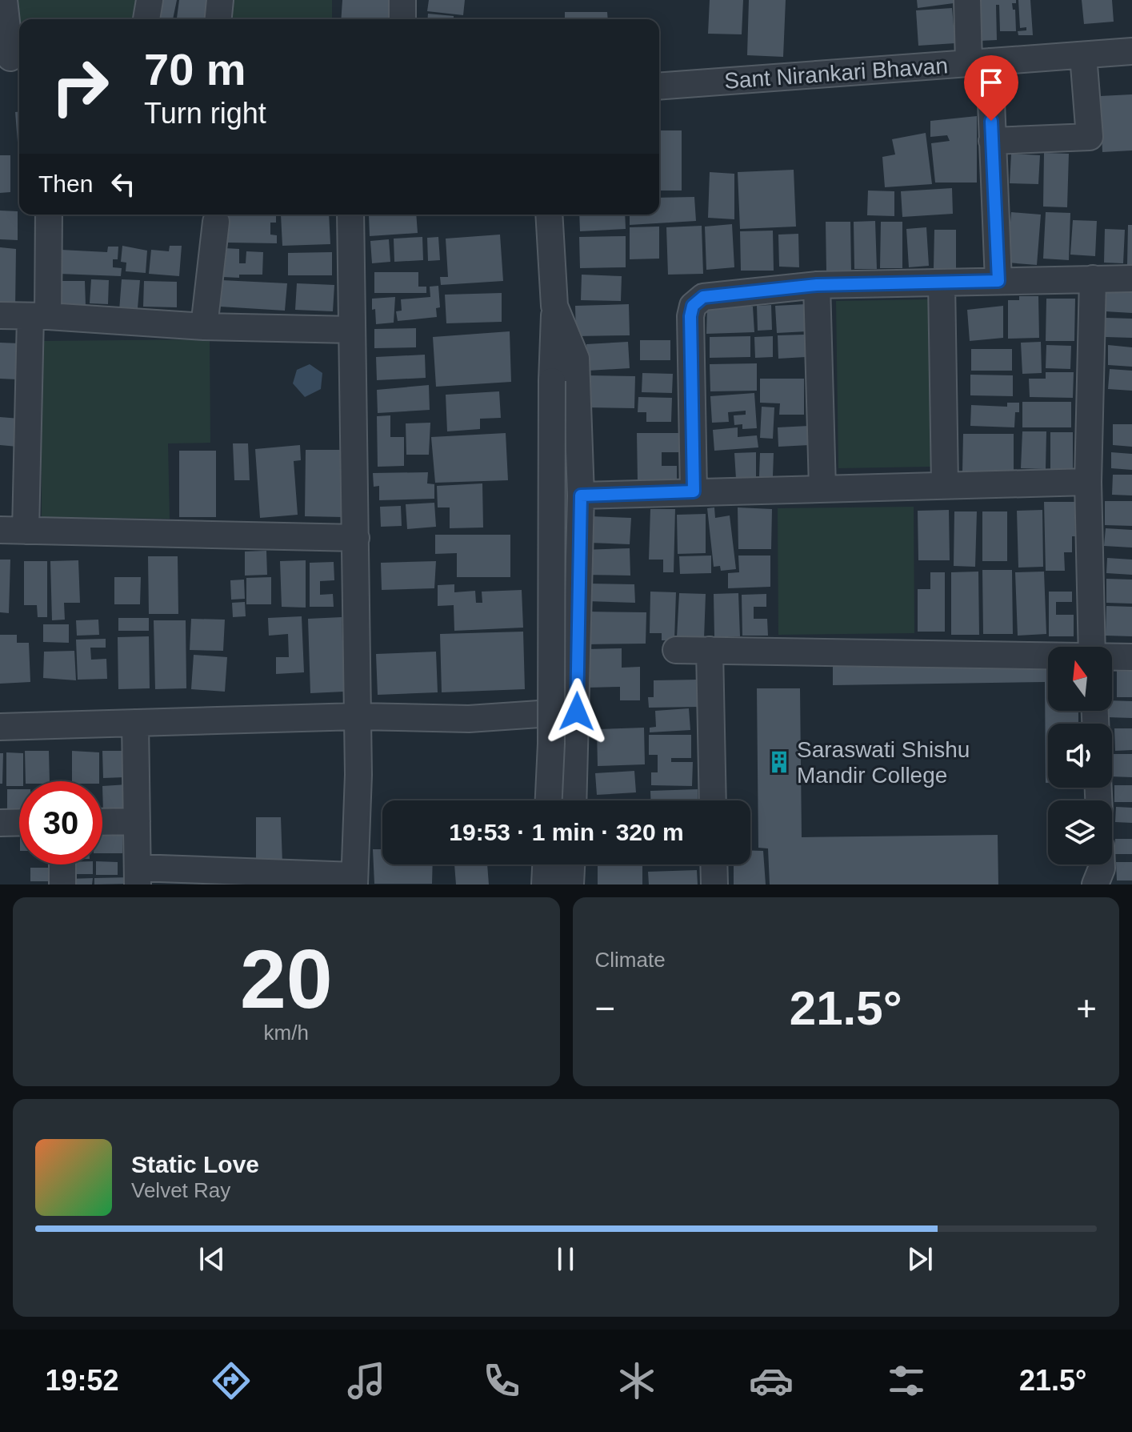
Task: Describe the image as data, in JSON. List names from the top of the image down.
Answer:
{
  "streets": {
    "street": ["Sant Nirankari Bhavan"]
  },
  "places": {
    "building": ["Saraswati Shishu Mandir College"]
  },
  "north": "top",
  "page": {
    "turn": ["70 m", "Turn right"],
    "then": "Then",
    "limit": "30",
    "trip": "19:53 · 1 min · 320 m",
    "tile": [
      ["20", "km/h"],
      "Climate"
    ],
    "heat": ["−", "21.5°", "+"],
    "song": ["Static Love", "Velvet Ray"],
    "tabs": ["19:52", "21.5°"]
  }
}
